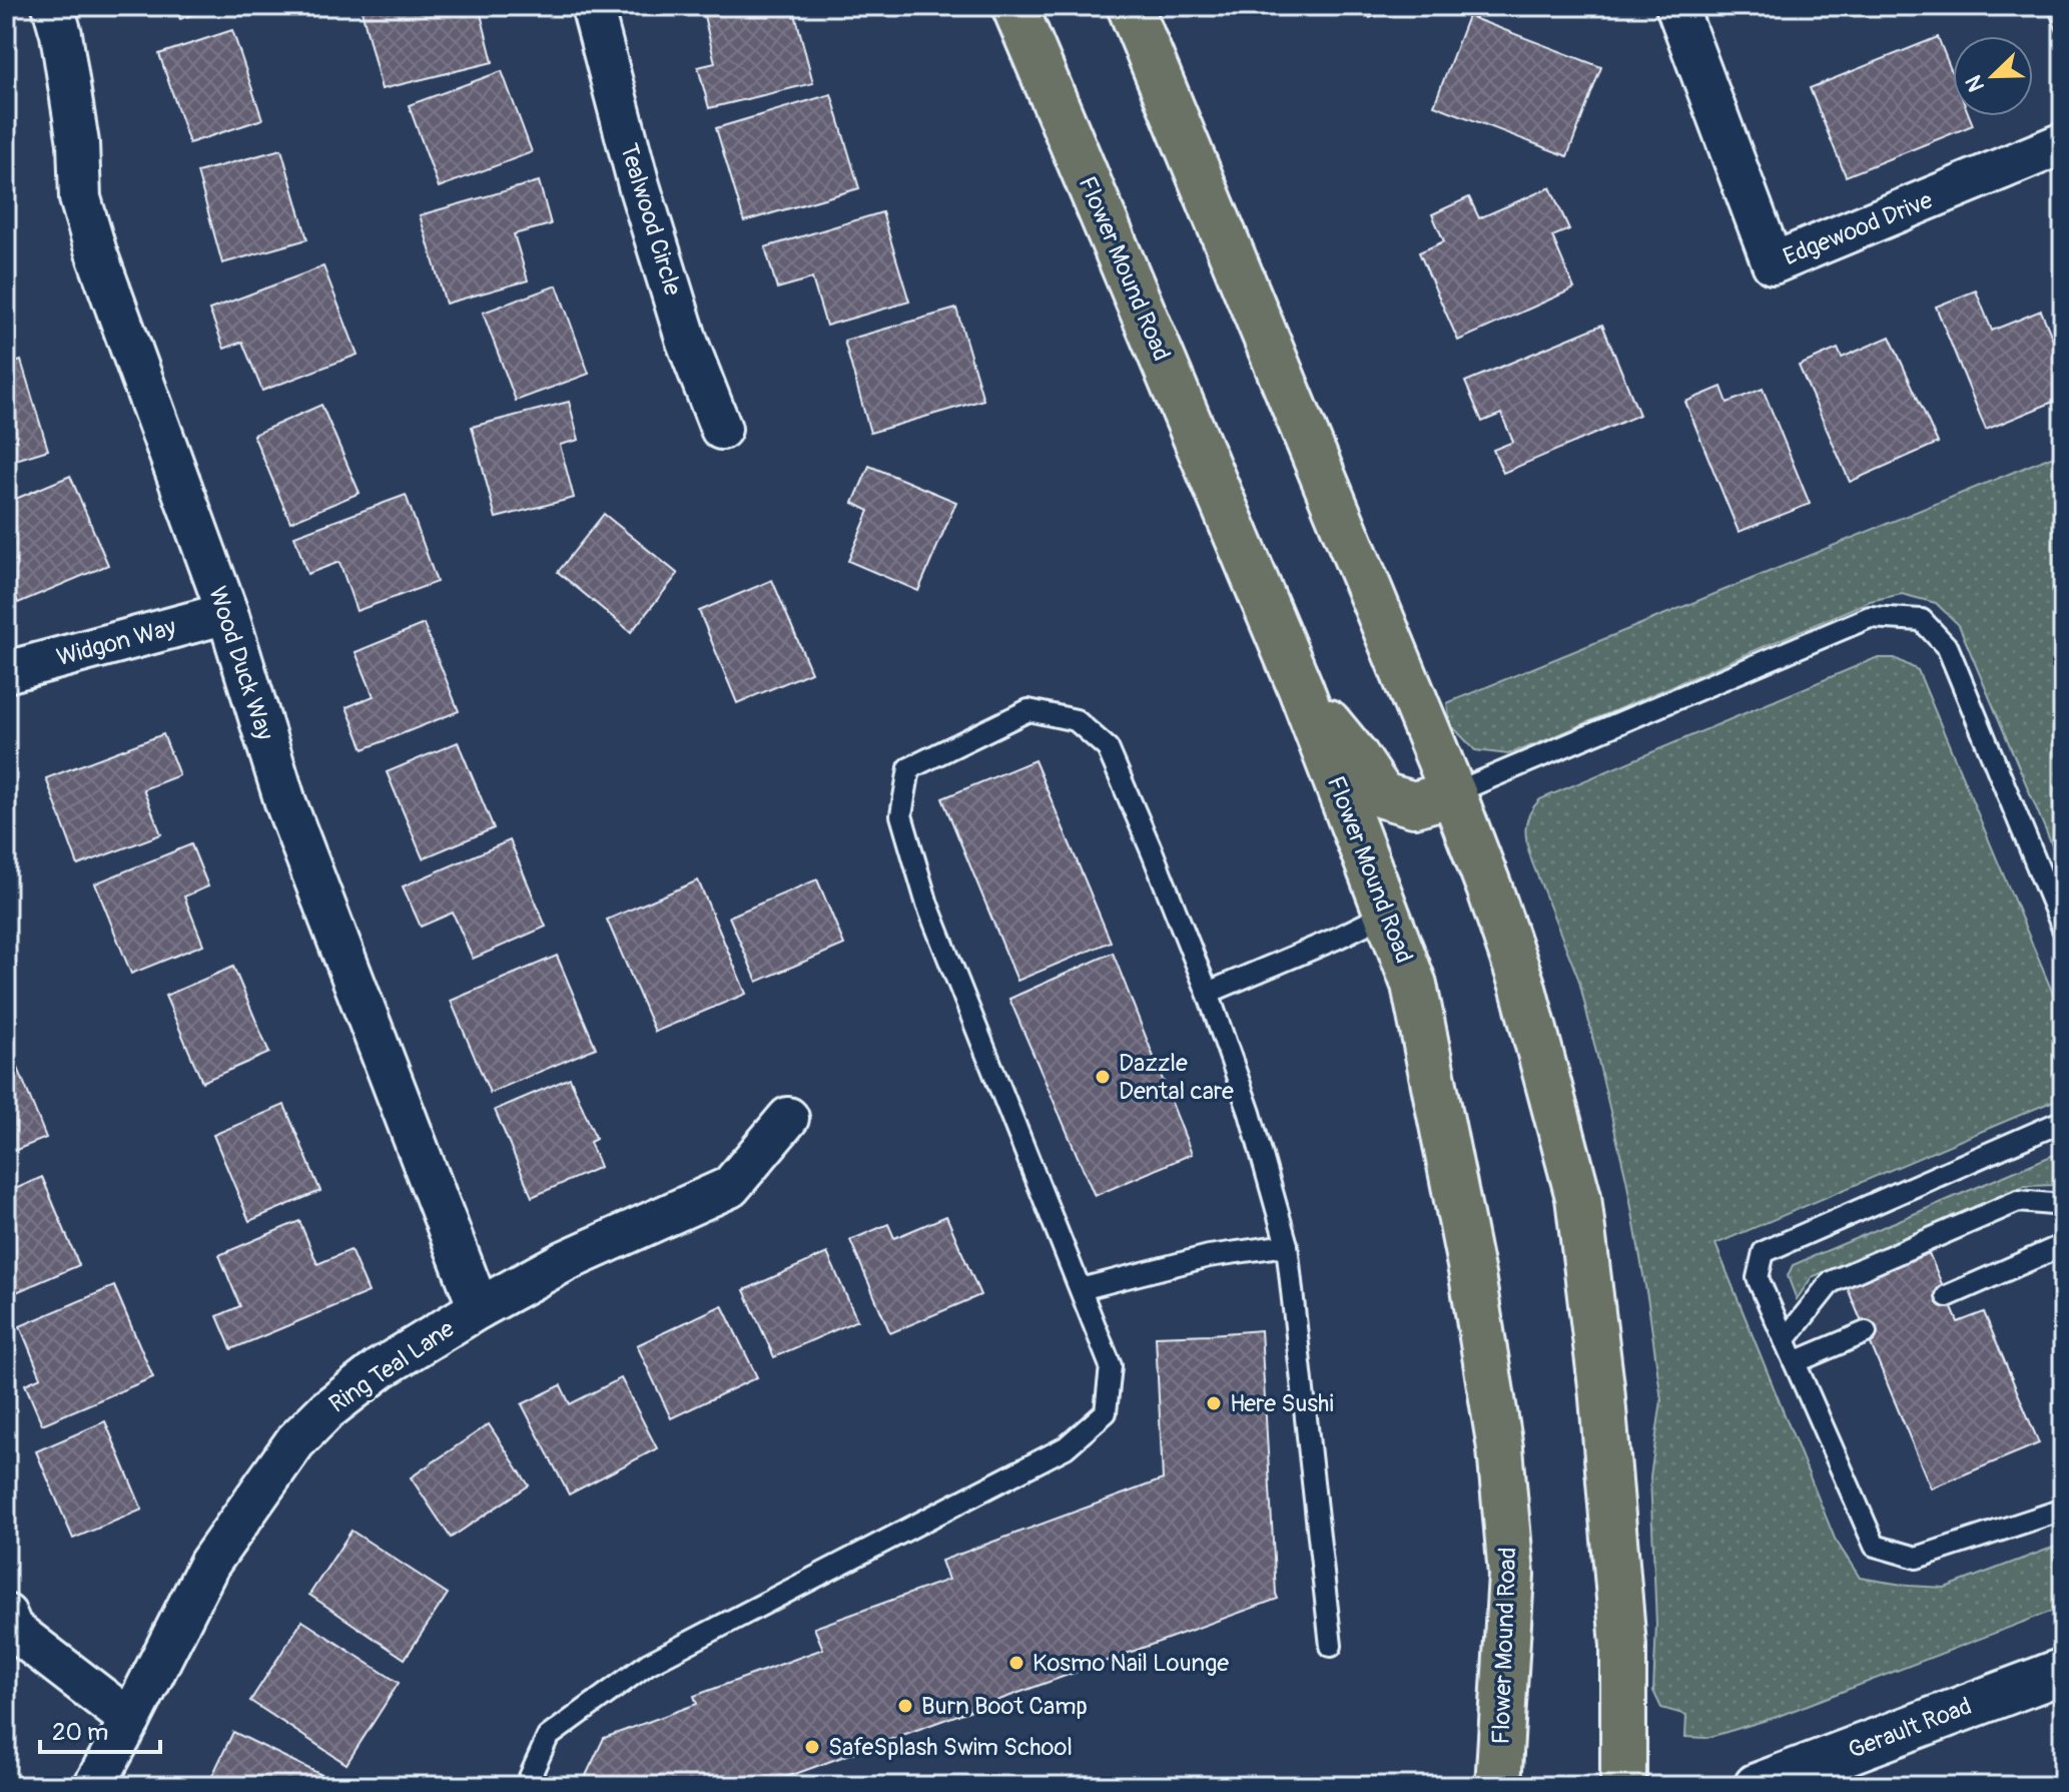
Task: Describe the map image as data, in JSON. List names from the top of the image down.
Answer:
{
  "streets": {
    "main road": ["Flower Mound Road", "Gerault Road"],
    "street": [
      "Tealwood Circle",
      "Edgewood Drive",
      "Widgon Way",
      "Wood Duck Way",
      "Ring Teal Lane"
    ]
  },
  "crossings": [
    ["Widgon Way", "Wood Duck Way"],
    ["Wood Duck Way", "Ring Teal Lane"]
  ],
  "places": [
    "Dazzle Dental care",
    "Here Sushi",
    "Kosmo Nail Lounge",
    "Burn Boot Camp",
    "SafeSplash Swim School"
  ],
  "scale_bar": "20 m",
  "north": "bottom left"
}
